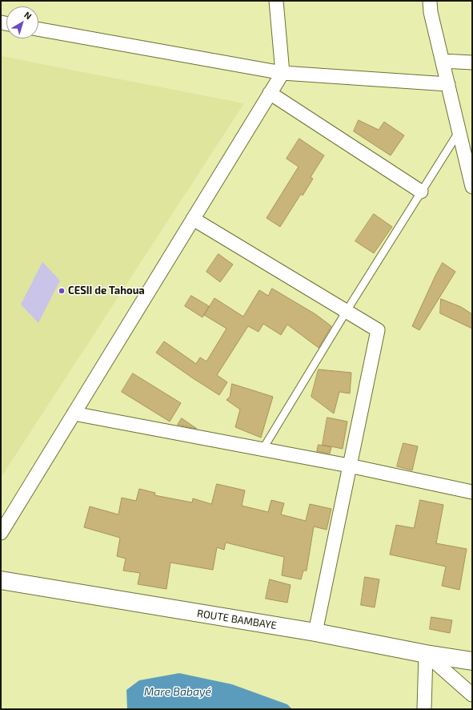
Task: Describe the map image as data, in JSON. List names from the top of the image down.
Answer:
{
  "streets": {
    "street": ["ROUTE BAMBAYE"]
  },
  "water": ["Mare Babayé"],
  "places": ["CESII de Tahoua"],
  "north": "top right"
}
